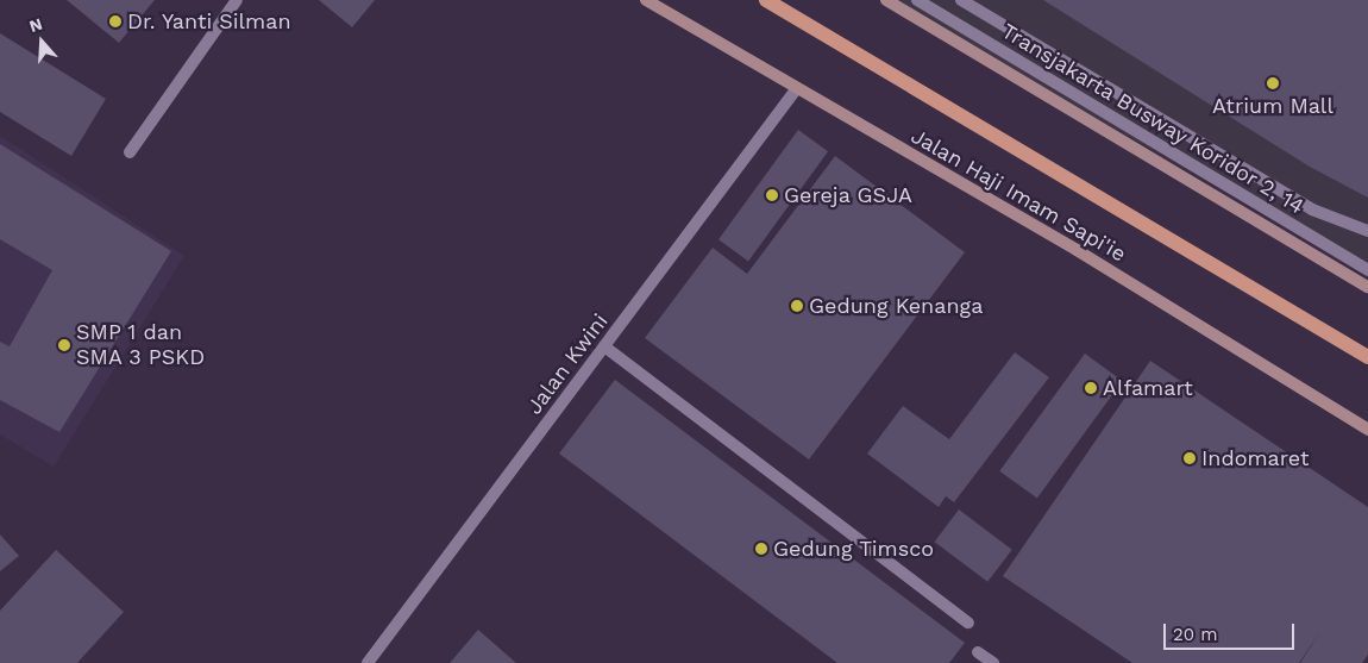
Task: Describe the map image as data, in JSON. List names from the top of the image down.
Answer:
{
  "streets": {
    "street": ["Transjakarta Busway Koridor 2, 14", "Jalan Haji Imam Sapi'ie", "Jalan Kwini"]
  },
  "crossings": [
    ["Jalan Haji Imam Sapi'ie", "Jalan Kwini"]
  ],
  "places": [
    "Dr. Yanti Silman",
    "Atrium Mall",
    "Gereja GSJA",
    "Gedung Kenanga",
    "SMP 1 dan SMA 3 PSKD",
    "Alfamart",
    "Indomaret",
    "Gedung Timsco"
  ],
  "scale_bar": "20 m",
  "north": "top"
}
